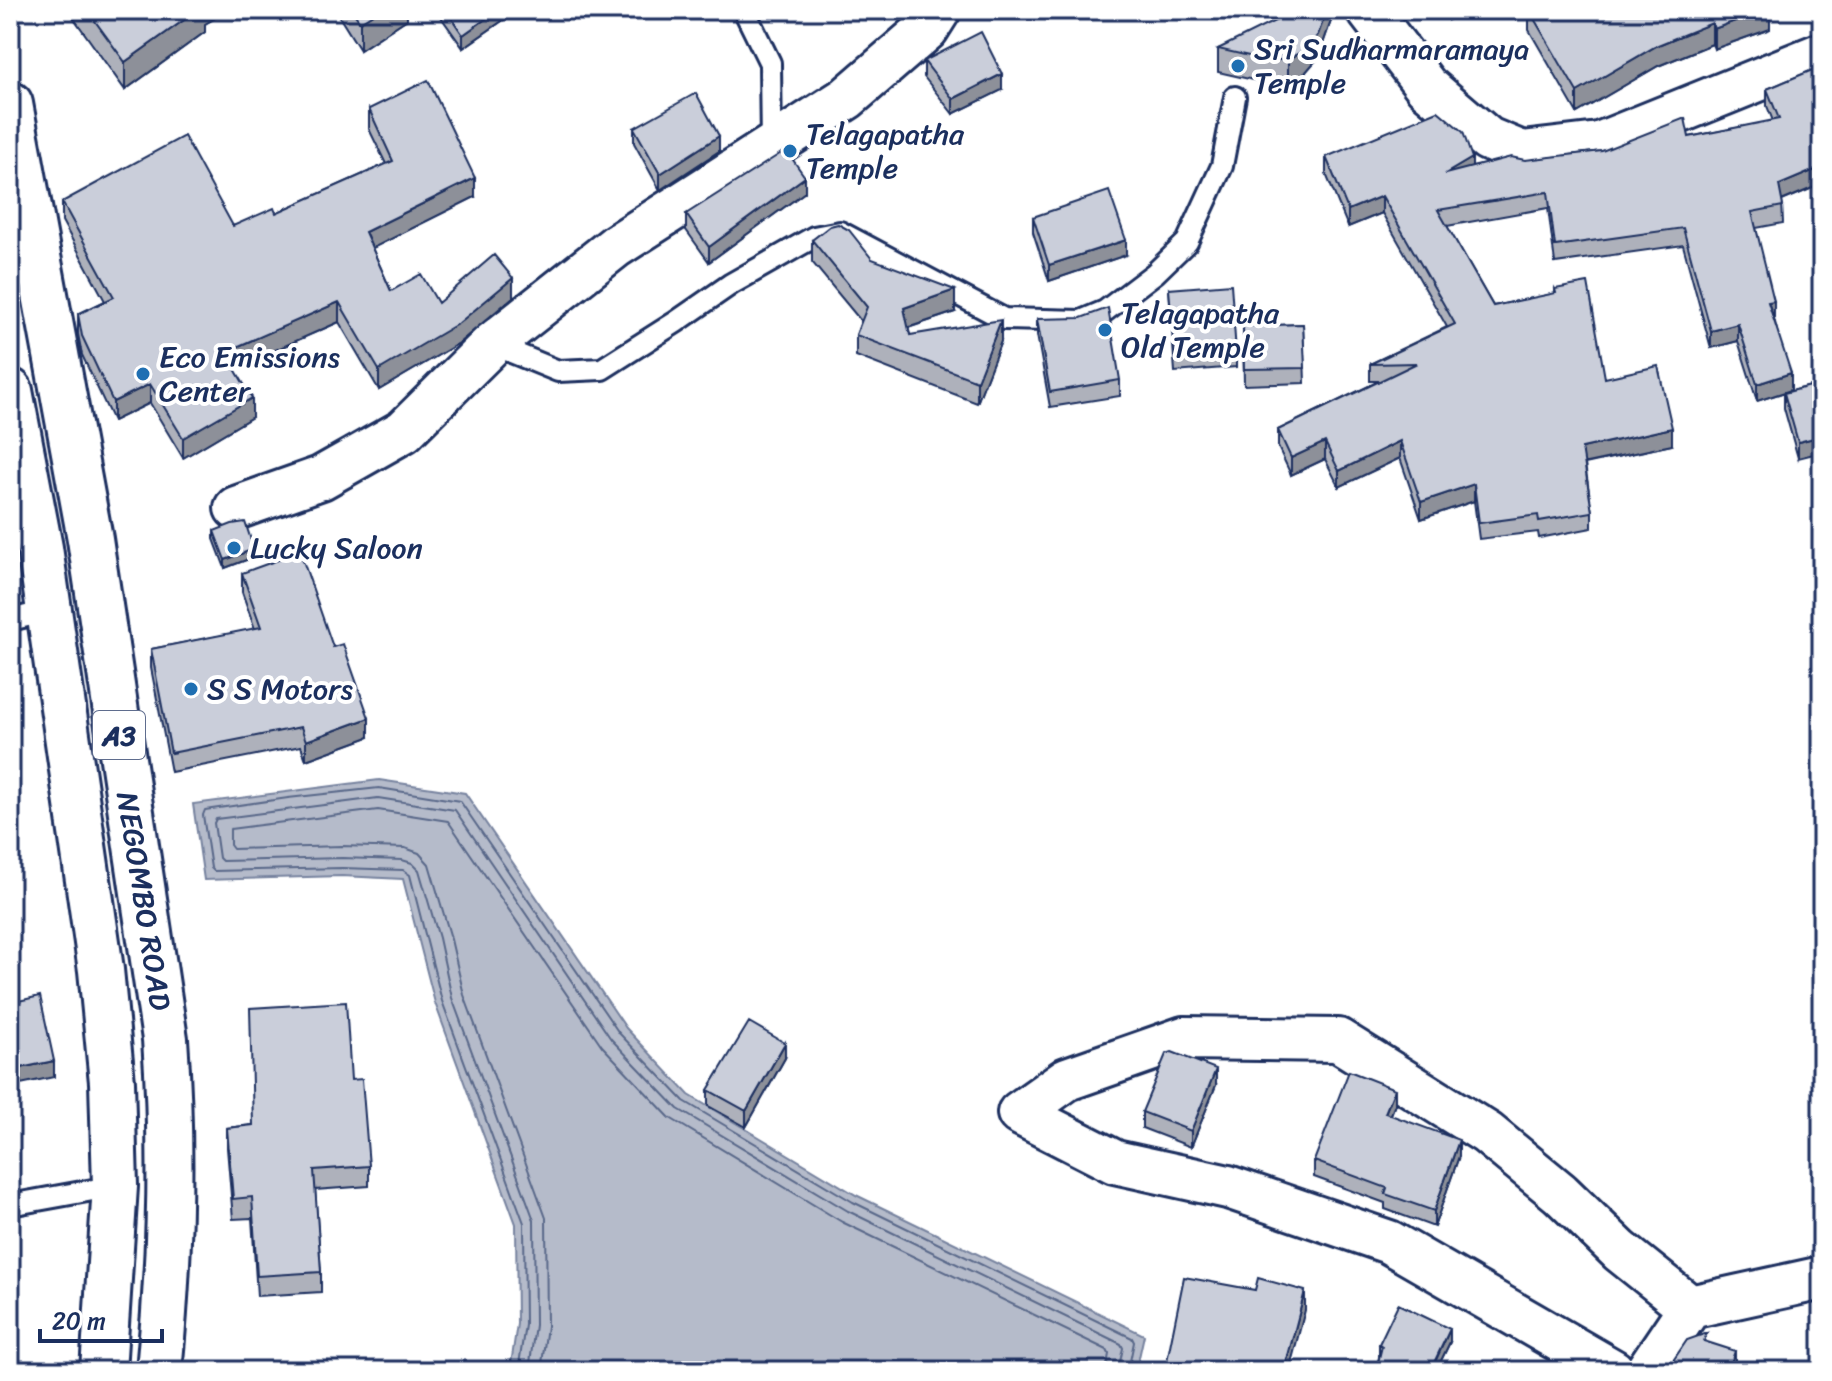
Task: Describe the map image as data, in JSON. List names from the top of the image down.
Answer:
{
  "streets": {
    "highway": ["A3", "NEGOMBO ROAD"]
  },
  "places": [
    "Sri Sudharmaramaya Temple",
    "Telagapatha Temple",
    "Telagapatha Old Temple",
    "Eco Emissions Center",
    "Lucky Saloon",
    "S S Motors"
  ],
  "scale_bar": "20 m"
}
